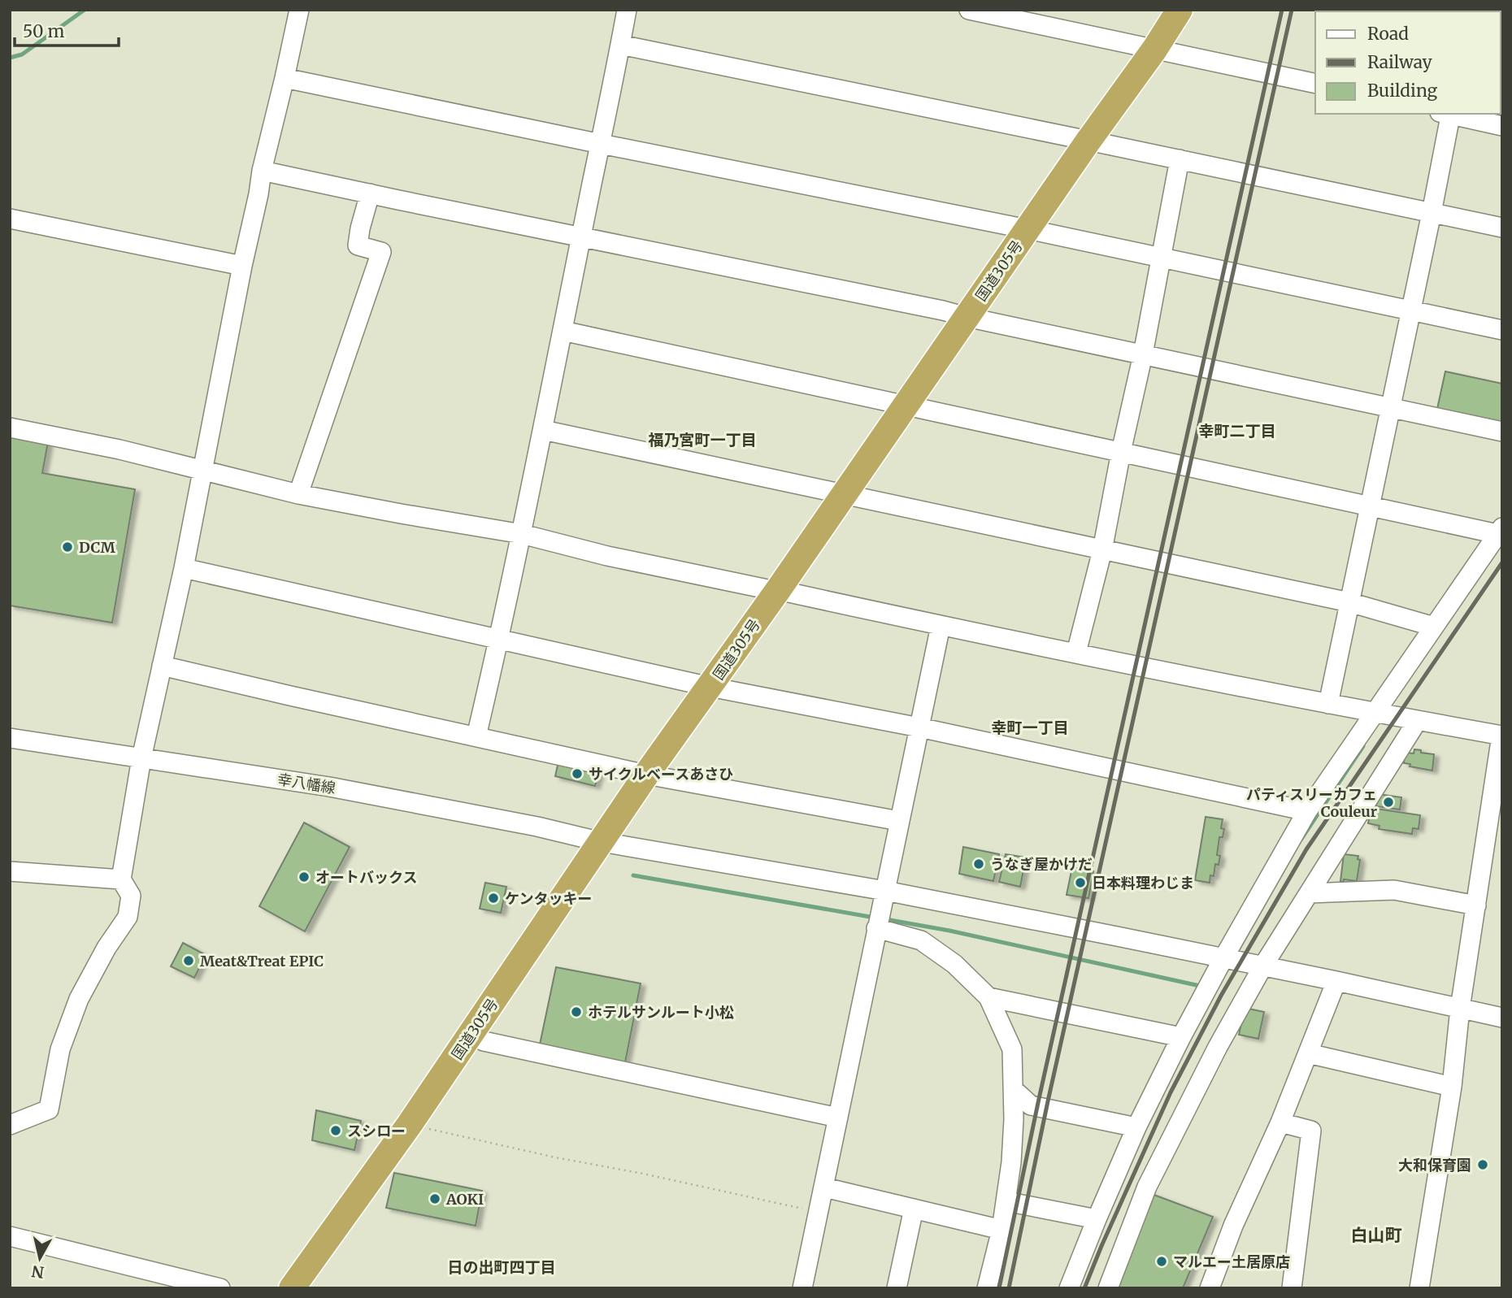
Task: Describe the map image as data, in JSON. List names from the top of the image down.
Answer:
{
  "streets": {
    "highway": ["国道305号"],
    "street": ["幸八幡線"]
  },
  "crossings": [
    ["国道305号", "幸八幡線"]
  ],
  "districts": [
    "幸町二丁目",
    "福乃宮町一丁目",
    "幸町一丁目",
    "白山町",
    "日の出町四丁目"
  ],
  "places": [
    "DCM",
    "サイクルベースあさひ",
    "パティスリーカフェ Couleur",
    "うなぎ屋かけだ",
    "オートバックス",
    "日本料理わじま",
    "ケンタッキー",
    "Meat&Treat EPIC",
    "ホテルサンルート小松",
    "スシロー",
    "大和保育園",
    "AOKI",
    "マルエー土居原店"
  ],
  "legend": ["Road", "Railway", "Building"],
  "scale_bar": "50 m",
  "north": "bottom"
}
